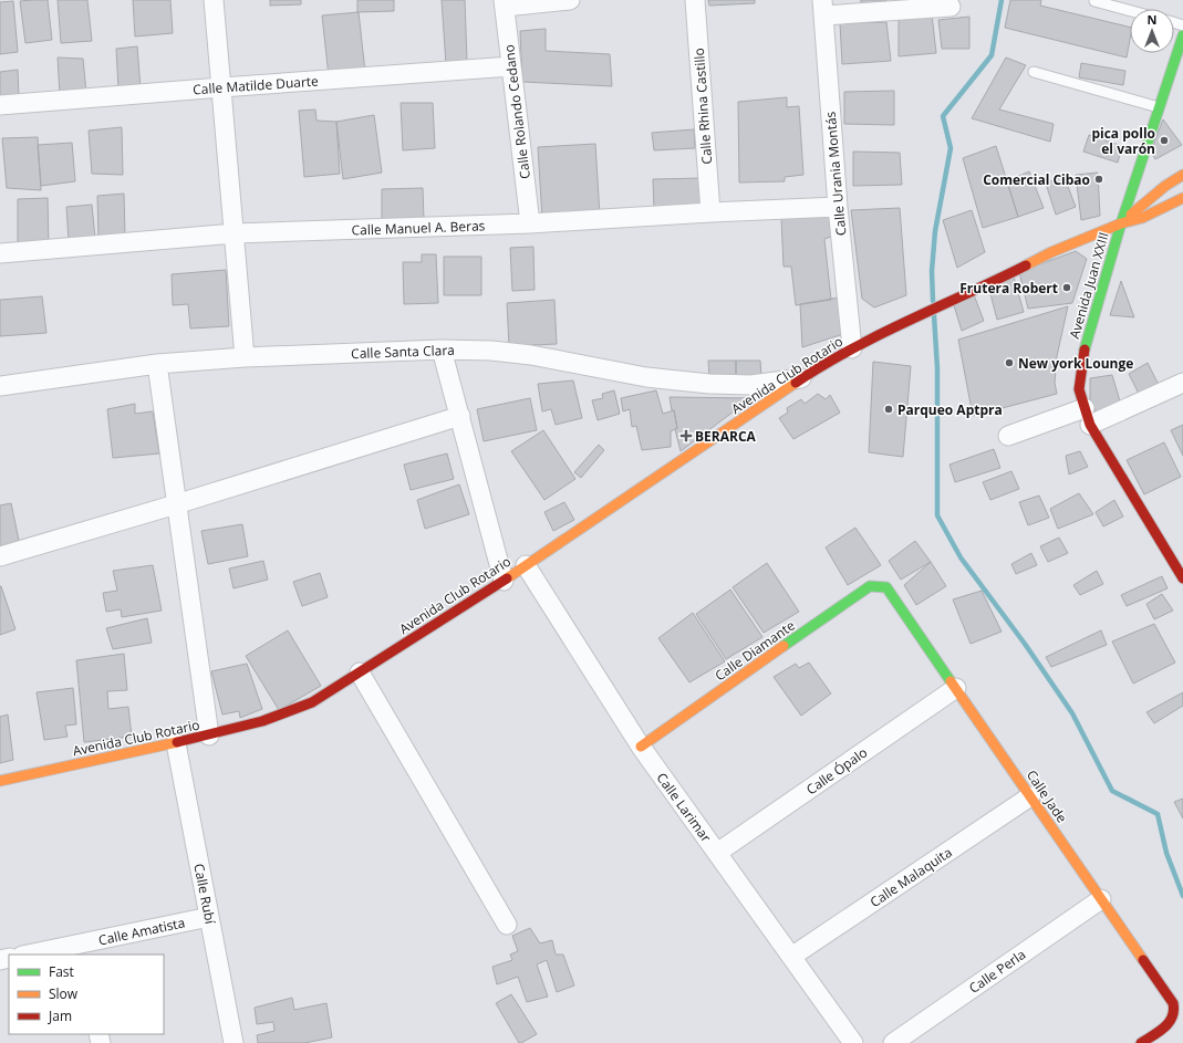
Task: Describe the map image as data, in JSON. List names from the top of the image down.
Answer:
{
  "streets": {
    "main road": [
      "Avenida Juan XXIII",
      "Avenida Club Rotario",
      "Calle Diamante",
      "Calle Jade"
    ],
    "street": [
      "Calle Matilde Duarte",
      "Calle Rhina Castillo",
      "Calle Rolando Cedano",
      "Calle Urania Montás",
      "Calle Manuel A. Beras",
      "Calle Santa Clara",
      "Calle Ópalo",
      "Calle Larimar",
      "Calle Malaquita",
      "Calle Rubí",
      "Calle Amatista",
      "Calle Perla"
    ]
  },
  "crossings": [
    ["Calle Matilde Duarte", "Calle Rolando Cedano"],
    ["Calle Rhina Castillo", "Calle Manuel A. Beras"],
    ["Calle Rolando Cedano", "Calle Manuel A. Beras"],
    ["Calle Urania Montás", "Calle Manuel A. Beras"],
    ["Calle Urania Montás", "Avenida Club Rotario"],
    ["Avenida Juan XXIII", "Avenida Club Rotario"],
    ["Calle Santa Clara", "Avenida Club Rotario"],
    ["Avenida Club Rotario", "Calle Larimar"],
    ["Avenida Club Rotario", "Calle Rubí"],
    ["Calle Diamante", "Calle Jade"],
    ["Calle Diamante", "Calle Larimar"],
    ["Calle Ópalo", "Calle Jade"],
    ["Calle Ópalo", "Calle Larimar"],
    ["Calle Jade", "Calle Malaquita"],
    ["Calle Jade", "Calle Perla"],
    ["Calle Larimar", "Calle Malaquita"],
    ["Calle Rubí", "Calle Amatista"]
  ],
  "places": {
    "other": [
      "pica pollo el varón",
      "Comercial Cibao",
      "Frutera Robert",
      "New york Lounge",
      "Parqueo Aptpra"
    ],
    "health": ["BERARCA"]
  },
  "legend": ["Fast", "Slow", "Jam"],
  "north": "top"
}
